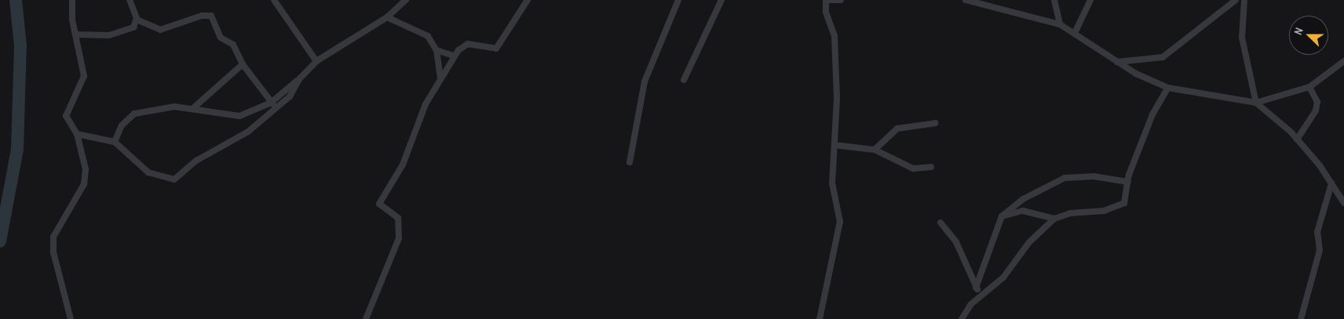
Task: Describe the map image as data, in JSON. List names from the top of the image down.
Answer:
{
  "north": "left"
}
